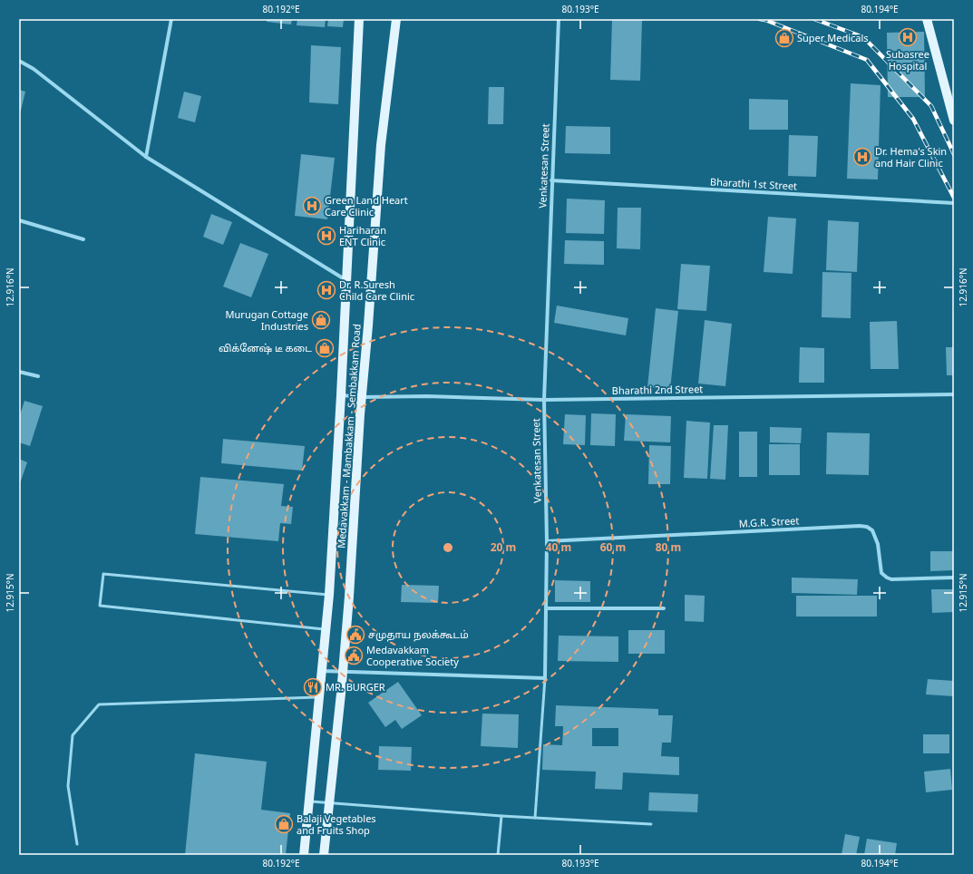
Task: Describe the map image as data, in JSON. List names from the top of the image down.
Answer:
{
  "streets": {
    "main road": ["Medavakkam - Mambakkam - Sembakkam Road"],
    "street": [
      "Venkatesan Street",
      "Bharathi 1st Street",
      "Bharathi 2nd Street",
      "M.G.R. Street"
    ]
  },
  "crossings": [
    ["Venkatesan Street", "Bharathi 1st Street"],
    ["Venkatesan Street", "Bharathi 2nd Street"],
    ["Venkatesan Street", "M.G.R. Street"],
    ["Bharathi 2nd Street", "Medavakkam - Mambakkam - Sembakkam Road"]
  ],
  "places": {
    "hospital": [
      "Subasree Hospital",
      "Dr. Hema's Skin and Hair Clinic",
      "Green Land Heart Care Clinic",
      "Hariharan ENT Clinic",
      "Dr. R.Suresh Child Care Clinic"
    ],
    "shop": [
      "Super Medicals",
      "Murugan Cottage Industries",
      "விக்னேஷ் டீ கடை",
      "Balaji Vegetables and Fruits Shop"
    ],
    "public building": ["சமுதாய நலக்கூடம்", "Medavakkam Cooperative Society"],
    "restaurant": ["MR. BURGER"]
  },
  "coordinates": [
    "80.192°E",
    "80.193°E",
    "80.194°E",
    "12.916°N",
    "12.915°N"
  ],
  "rings": [
    "20 m",
    "40 m",
    "60 m",
    "80 m"
  ]
}
